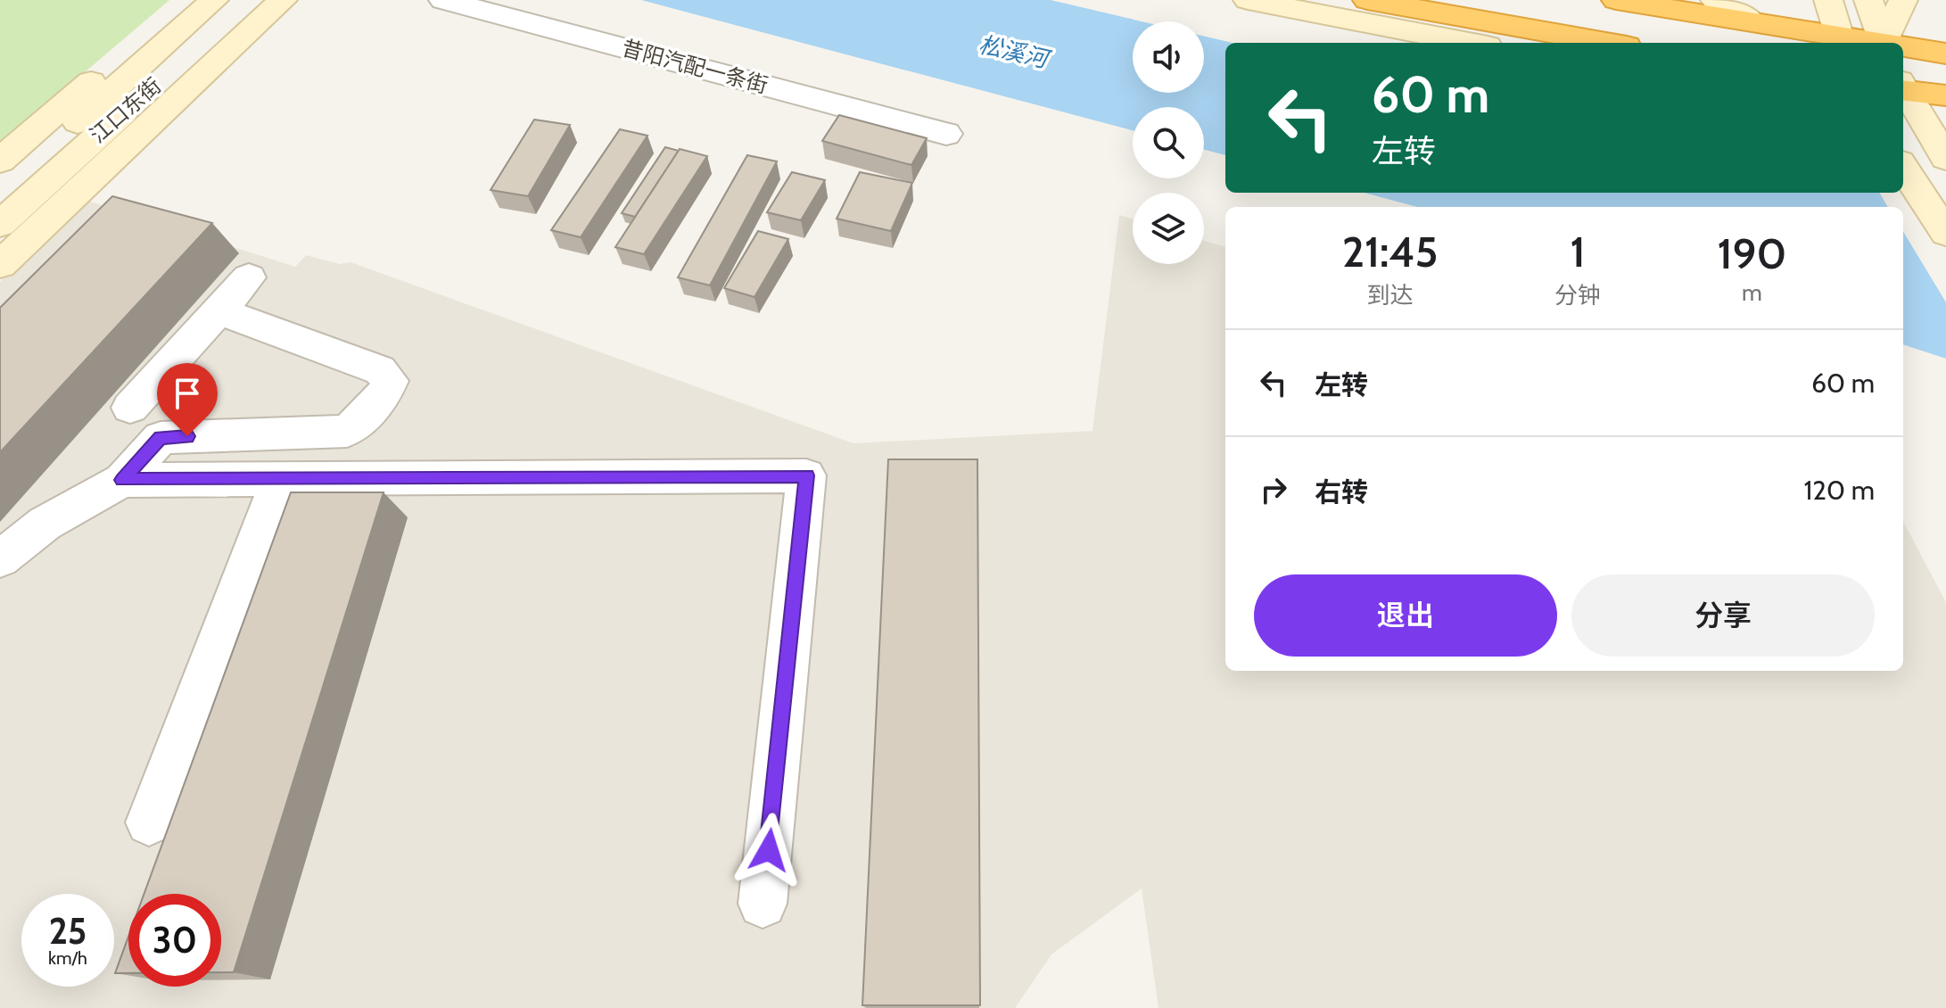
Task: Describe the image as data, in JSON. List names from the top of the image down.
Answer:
{
  "streets": {
    "main road": ["江口东街"],
    "street": ["昔阳汽配一条街"]
  },
  "water": ["松溪河"],
  "page": {
    "turn": ["60 m", "左转"],
    "eta": [
      "21:45",
      "到达",
      "1",
      "分钟",
      "190",
      "m"
    ],
    "list": [
      {
        "name": "左转",
        "value": "60 m"
      },
      {
        "name": "右转",
        "value": "120 m"
      }
    ],
    "buttons": ["退出", "分享"],
    "speed": "25 km/h",
    "limit": "30"
  }
}
